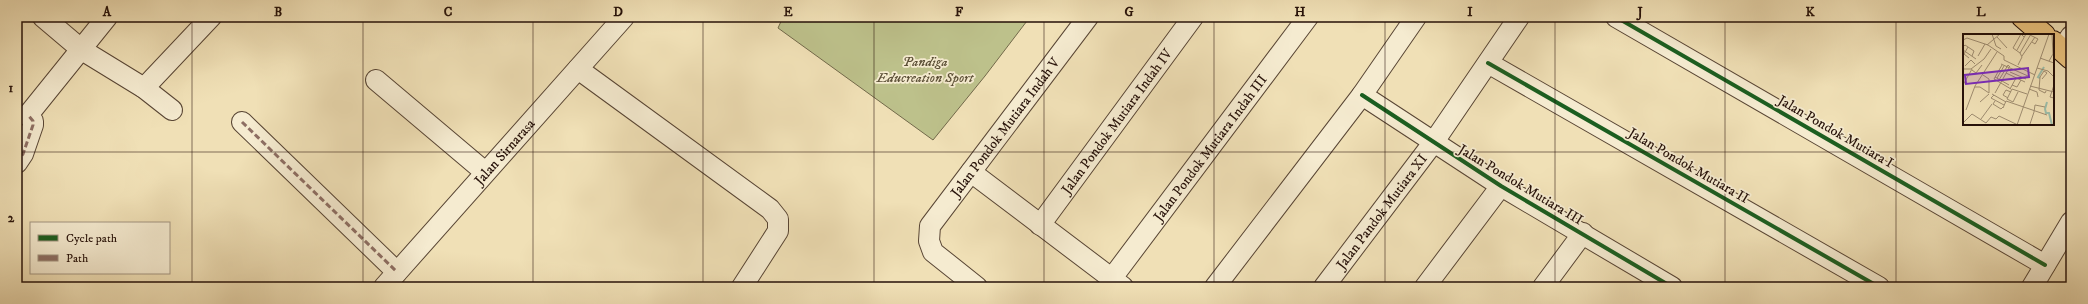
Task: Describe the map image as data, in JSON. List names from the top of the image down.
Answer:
{
  "streets": {
    "street": [
      "Jalan Pondok Mutiara Indah IV",
      "Jalan Pondok Mutiara Indah V",
      "Jalan Pondok Mutiara I",
      "Jalan Pondok Mutiara Indah III",
      "Jalan Sirnarasa",
      "Jalan Pondok Mutiara II",
      "Jalan Pondok Mutiara III",
      "Jalan Pandok Mutiara XI"
    ]
  },
  "crossings": [
    ["Jalan Pondok Mutiara II", "Jalan Pandok Mutiara XI"],
    ["Jalan Pondok Mutiara III", "Jalan Pandok Mutiara XI"]
  ],
  "parks": ["Pandiga Educreation Sport"],
  "legend": ["Cycle path", "Path"],
  "grid": {
    "columns": [
      "A",
      "B",
      "C",
      "D",
      "E",
      "F",
      "G",
      "H",
      "I",
      "J",
      "K",
      "L"
    ],
    "rows": ["1", "2"]
  }
}
